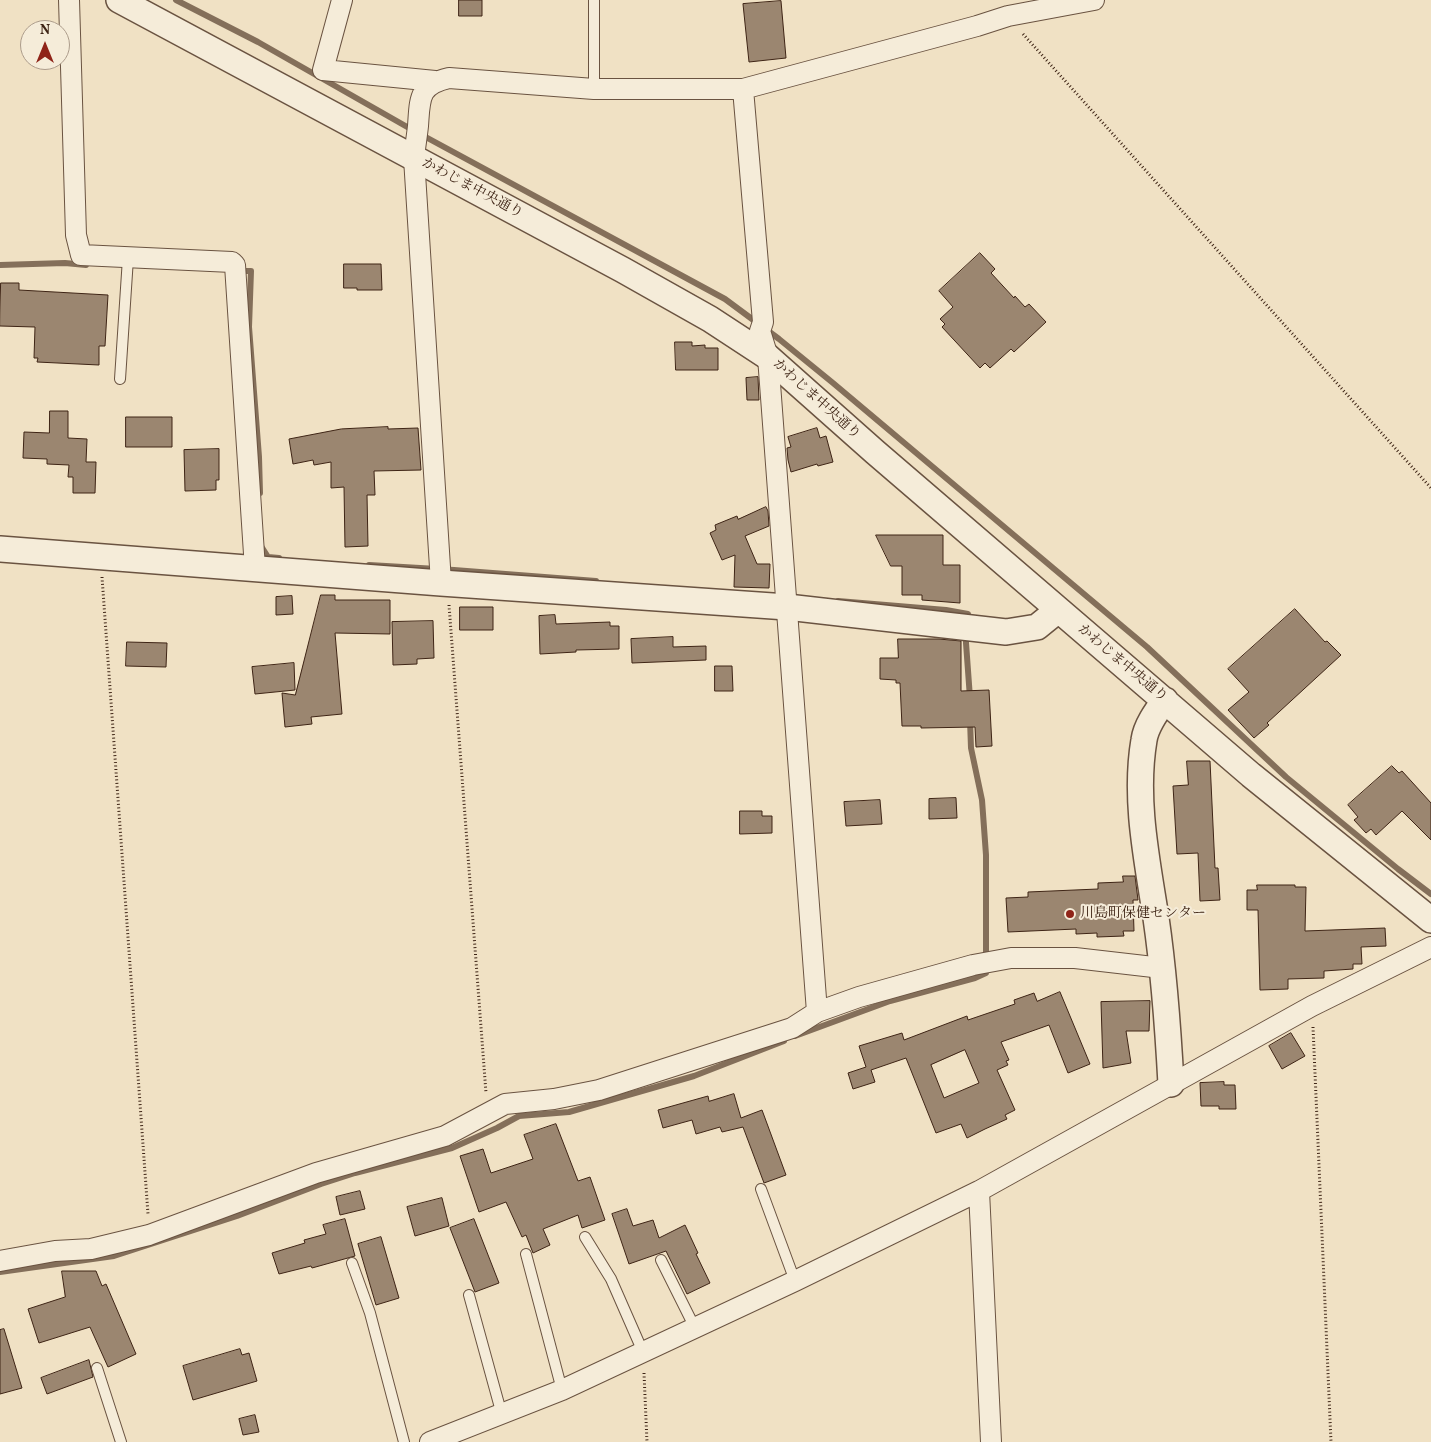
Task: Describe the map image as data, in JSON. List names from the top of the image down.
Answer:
{
  "streets": {
    "street": ["かわじま中央通り"]
  },
  "places": ["川島町保健センター"],
  "north": "top"
}
